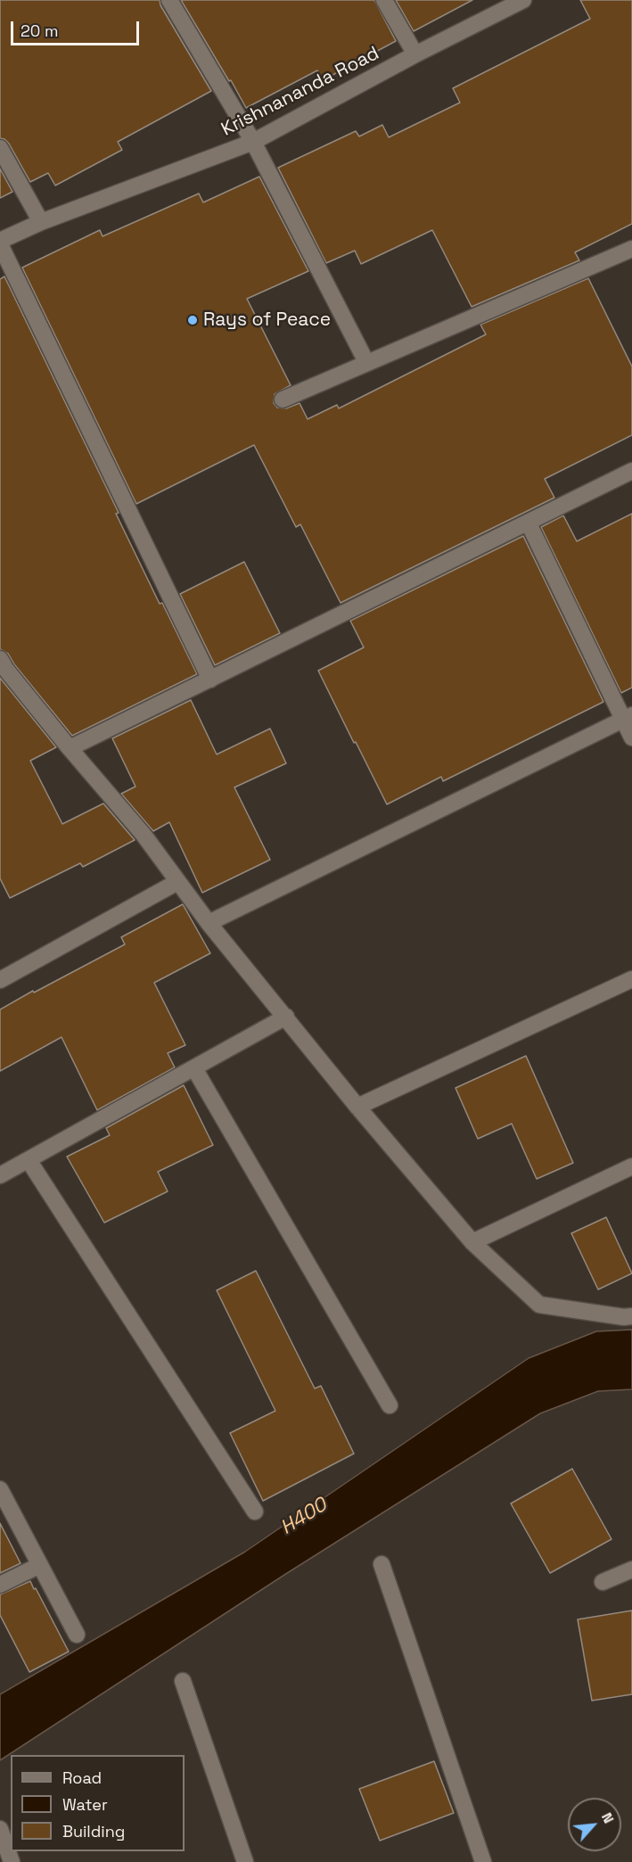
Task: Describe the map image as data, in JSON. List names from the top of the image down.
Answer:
{
  "streets": {
    "street": ["Krishnananda Road"]
  },
  "water": ["H400"],
  "places": ["Rays of Peace"],
  "legend": ["Road", "Water", "Building"],
  "scale_bar": "20 m",
  "north": "top right"
}
